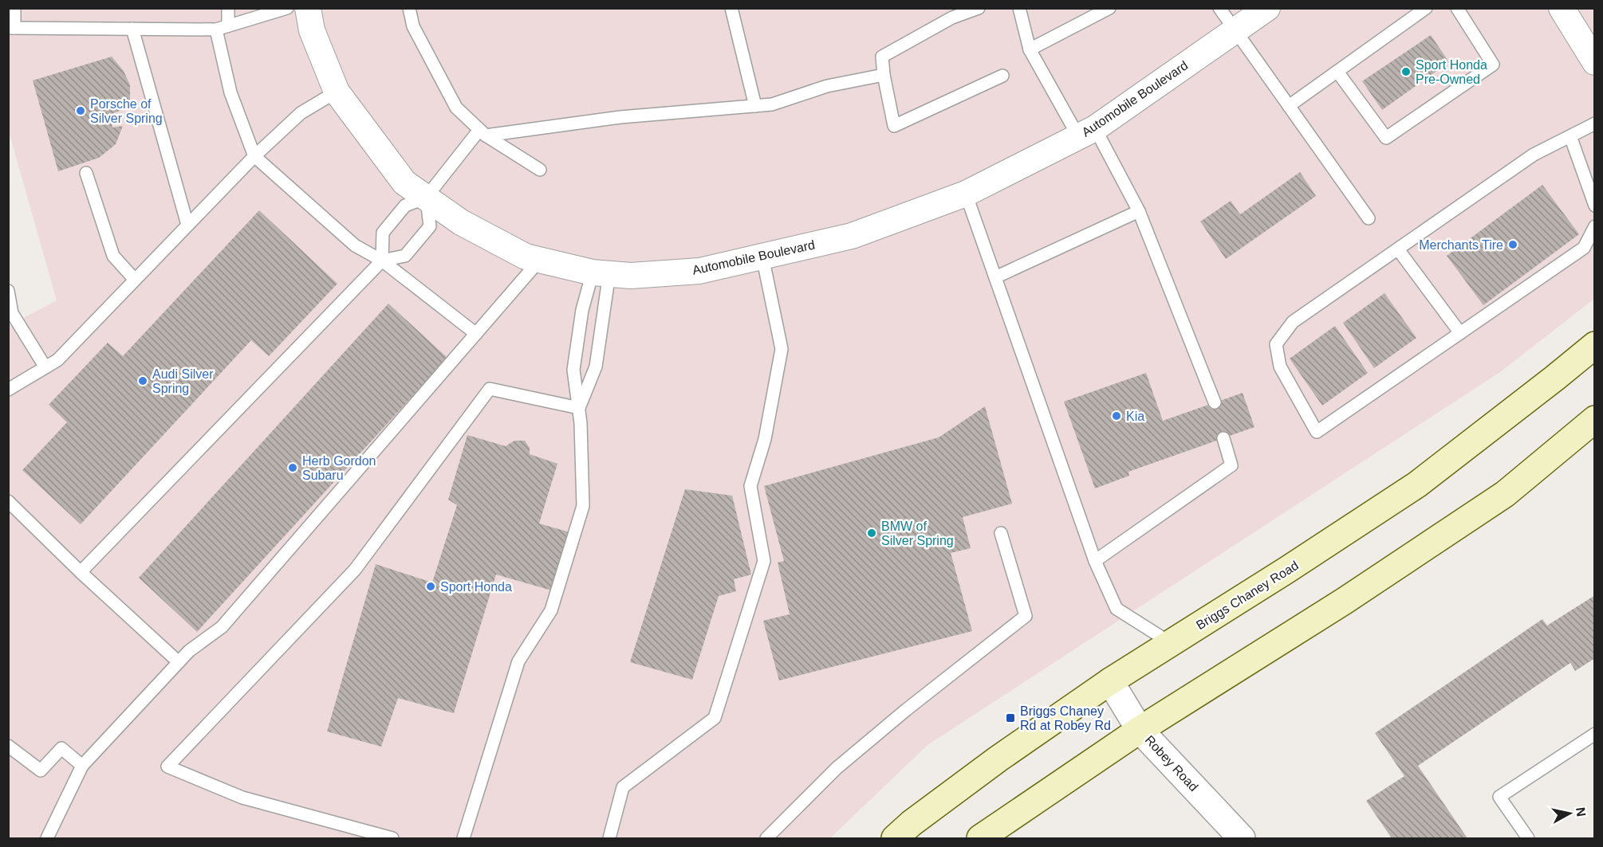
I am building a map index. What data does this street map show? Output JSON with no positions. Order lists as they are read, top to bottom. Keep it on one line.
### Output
{"streets":{"main road":["Briggs Chaney Road"],"street":["Automobile Boulevard","Robey Road"]},"crossings":[["Briggs Chaney Road","Robey Road"]],"places":{"other":["Sport Honda Pre-Owned","Porsche of Silver Spring","Merchants Tire","Audi Silver Spring","Kia","Herb Gordon Subaru","BMW of Silver Spring","Sport Honda"],"transit":["Briggs Chaney Rd at Robey Rd"]},"north":"right"}
